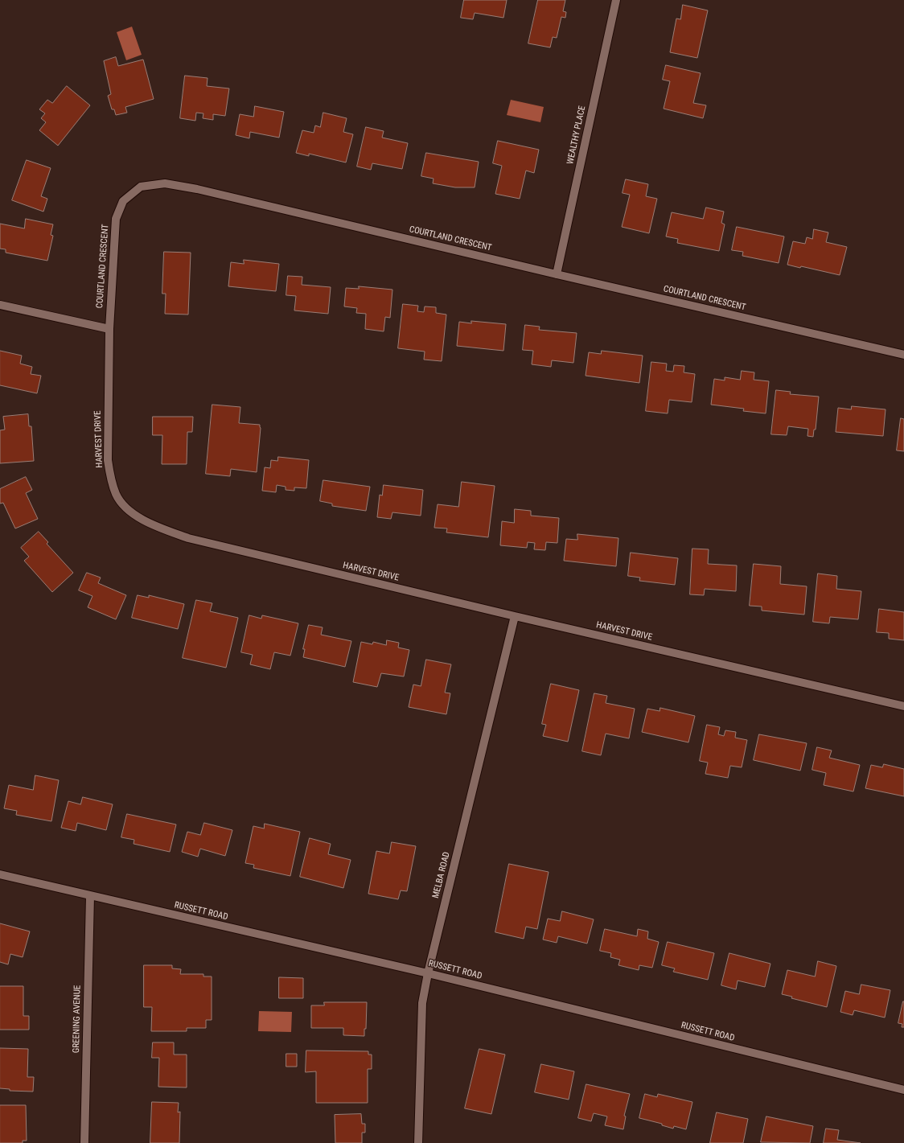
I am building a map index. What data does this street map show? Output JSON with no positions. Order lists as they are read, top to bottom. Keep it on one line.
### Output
{"streets":{"street":["WEALTHY PLACE","COURTLAND CRESCENT","HARVEST DRIVE","MELBA ROAD","RUSSETT ROAD","GREENING AVENUE"]},"crossings":[["WEALTHY PLACE","COURTLAND CRESCENT"],["COURTLAND CRESCENT","HARVEST DRIVE"],["HARVEST DRIVE","MELBA ROAD"],["MELBA ROAD","RUSSETT ROAD"],["RUSSETT ROAD","GREENING AVENUE"]]}
